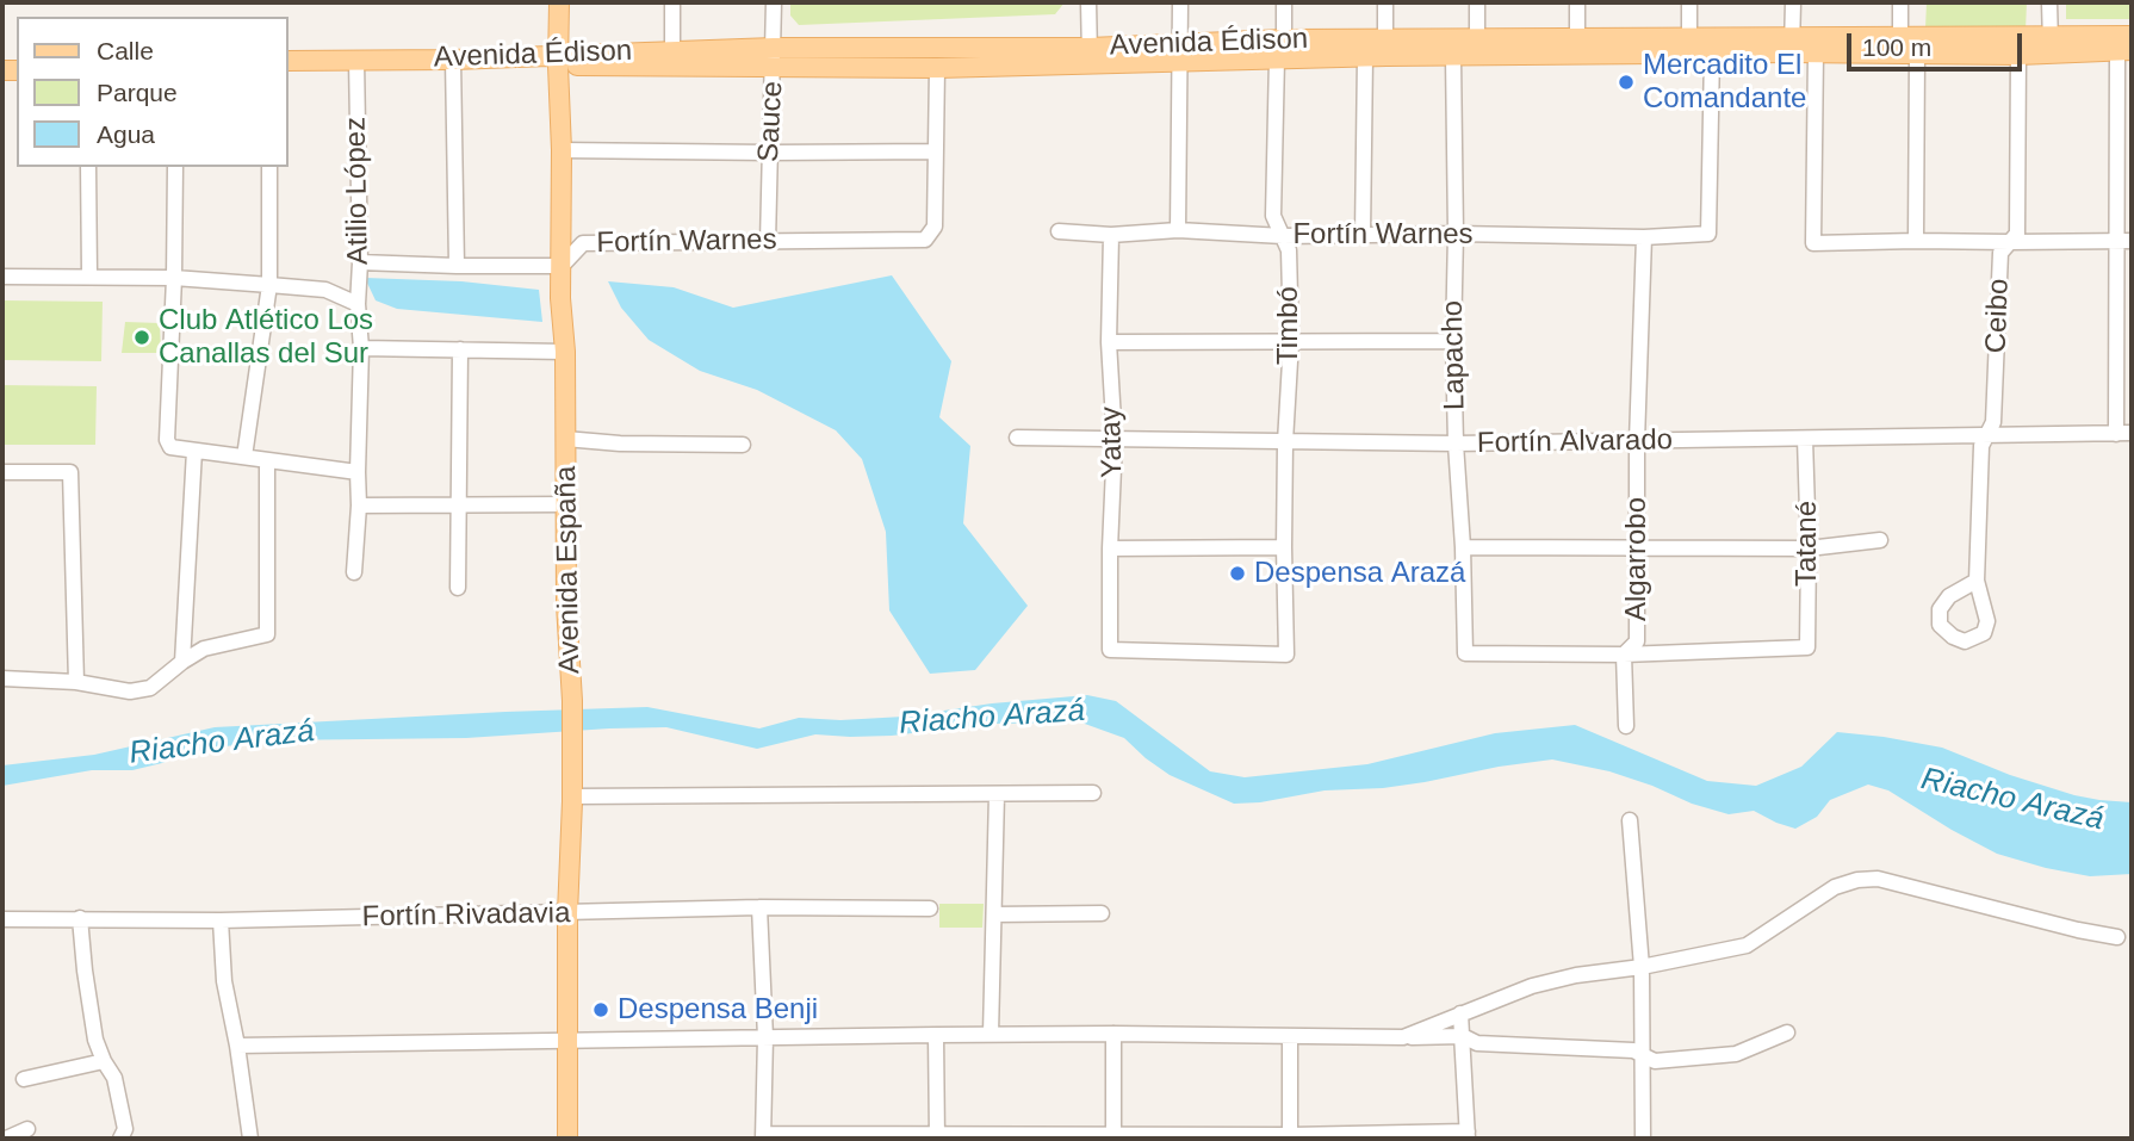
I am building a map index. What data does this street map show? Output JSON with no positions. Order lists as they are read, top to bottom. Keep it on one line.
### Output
{"streets":{"main road":["Avenida Édison","Avenida España"],"street":["Sauce","Atilio López","Fortín Warnes","Ceibo","Timbó","Lapacho","Yatay","Fortín Alvarado","Tatané","Algarrobo","Fortín Rivadavia"]},"crossings":[["Avenida Édison","Sauce"],["Avenida Édison","Atilio López"],["Avenida Édison","Fortín Warnes"],["Avenida Édison","Ceibo"],["Avenida Édison","Timbó"],["Avenida Édison","Lapacho"],["Avenida Édison","Avenida España"],["Sauce","Fortín Warnes"],["Atilio López","Fortín Warnes"],["Fortín Warnes","Timbó"],["Fortín Warnes","Lapacho"],["Fortín Warnes","Yatay"],["Fortín Warnes","Algarrobo"],["Fortín Warnes","Avenida España"],["Ceibo","Fortín Alvarado"],["Timbó","Yatay"],["Timbó","Fortín Alvarado"],["Lapacho","Fortín Alvarado"],["Lapacho","Tatané"],["Lapacho","Algarrobo"],["Yatay","Fortín Alvarado"],["Fortín Alvarado","Tatané"],["Fortín Alvarado","Algarrobo"],["Tatané","Algarrobo"],["Avenida España","Fortín Rivadavia"]],"water":["Riacho Arazá"],"places":["Mercadito El Comandante","Club Atlético Los Canallas del Sur","Despensa Arazá","Despensa Benji"],"legend":["Calle","Parque","Agua"],"scale_bar":"100 m"}
